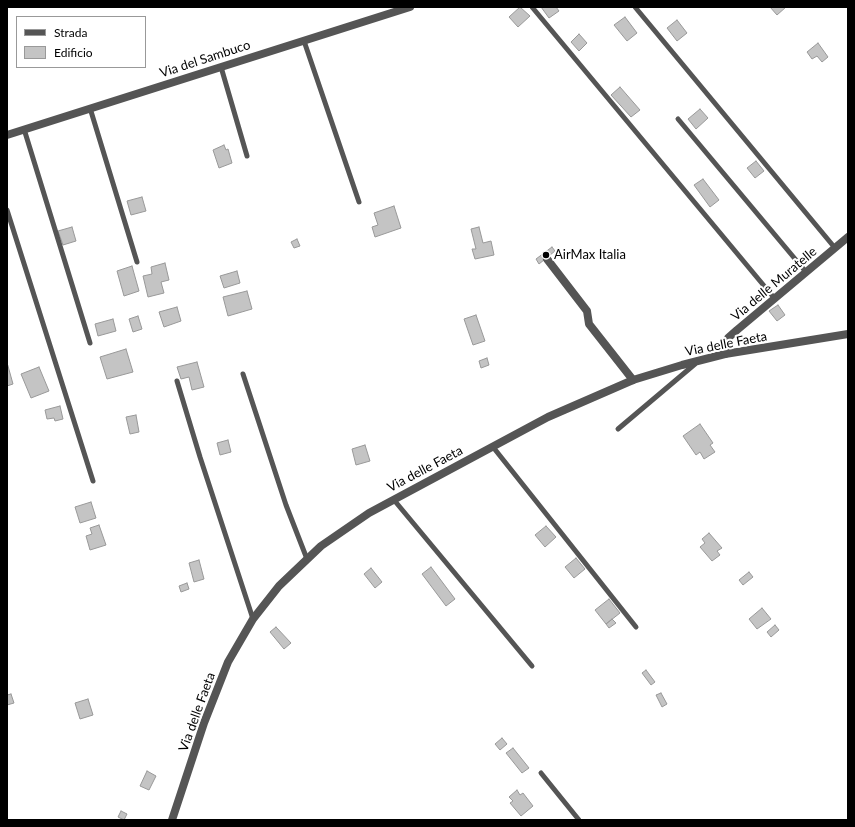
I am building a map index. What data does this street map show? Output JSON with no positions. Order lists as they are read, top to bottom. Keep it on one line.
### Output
{"streets":{"street":["Via del Sambuco","Via delle Muratelle","Via delle Faeta"]},"crossings":[["Via delle Muratelle","Via delle Faeta"]],"places":["AirMax Italia"],"legend":["Strada","Edificio"]}
